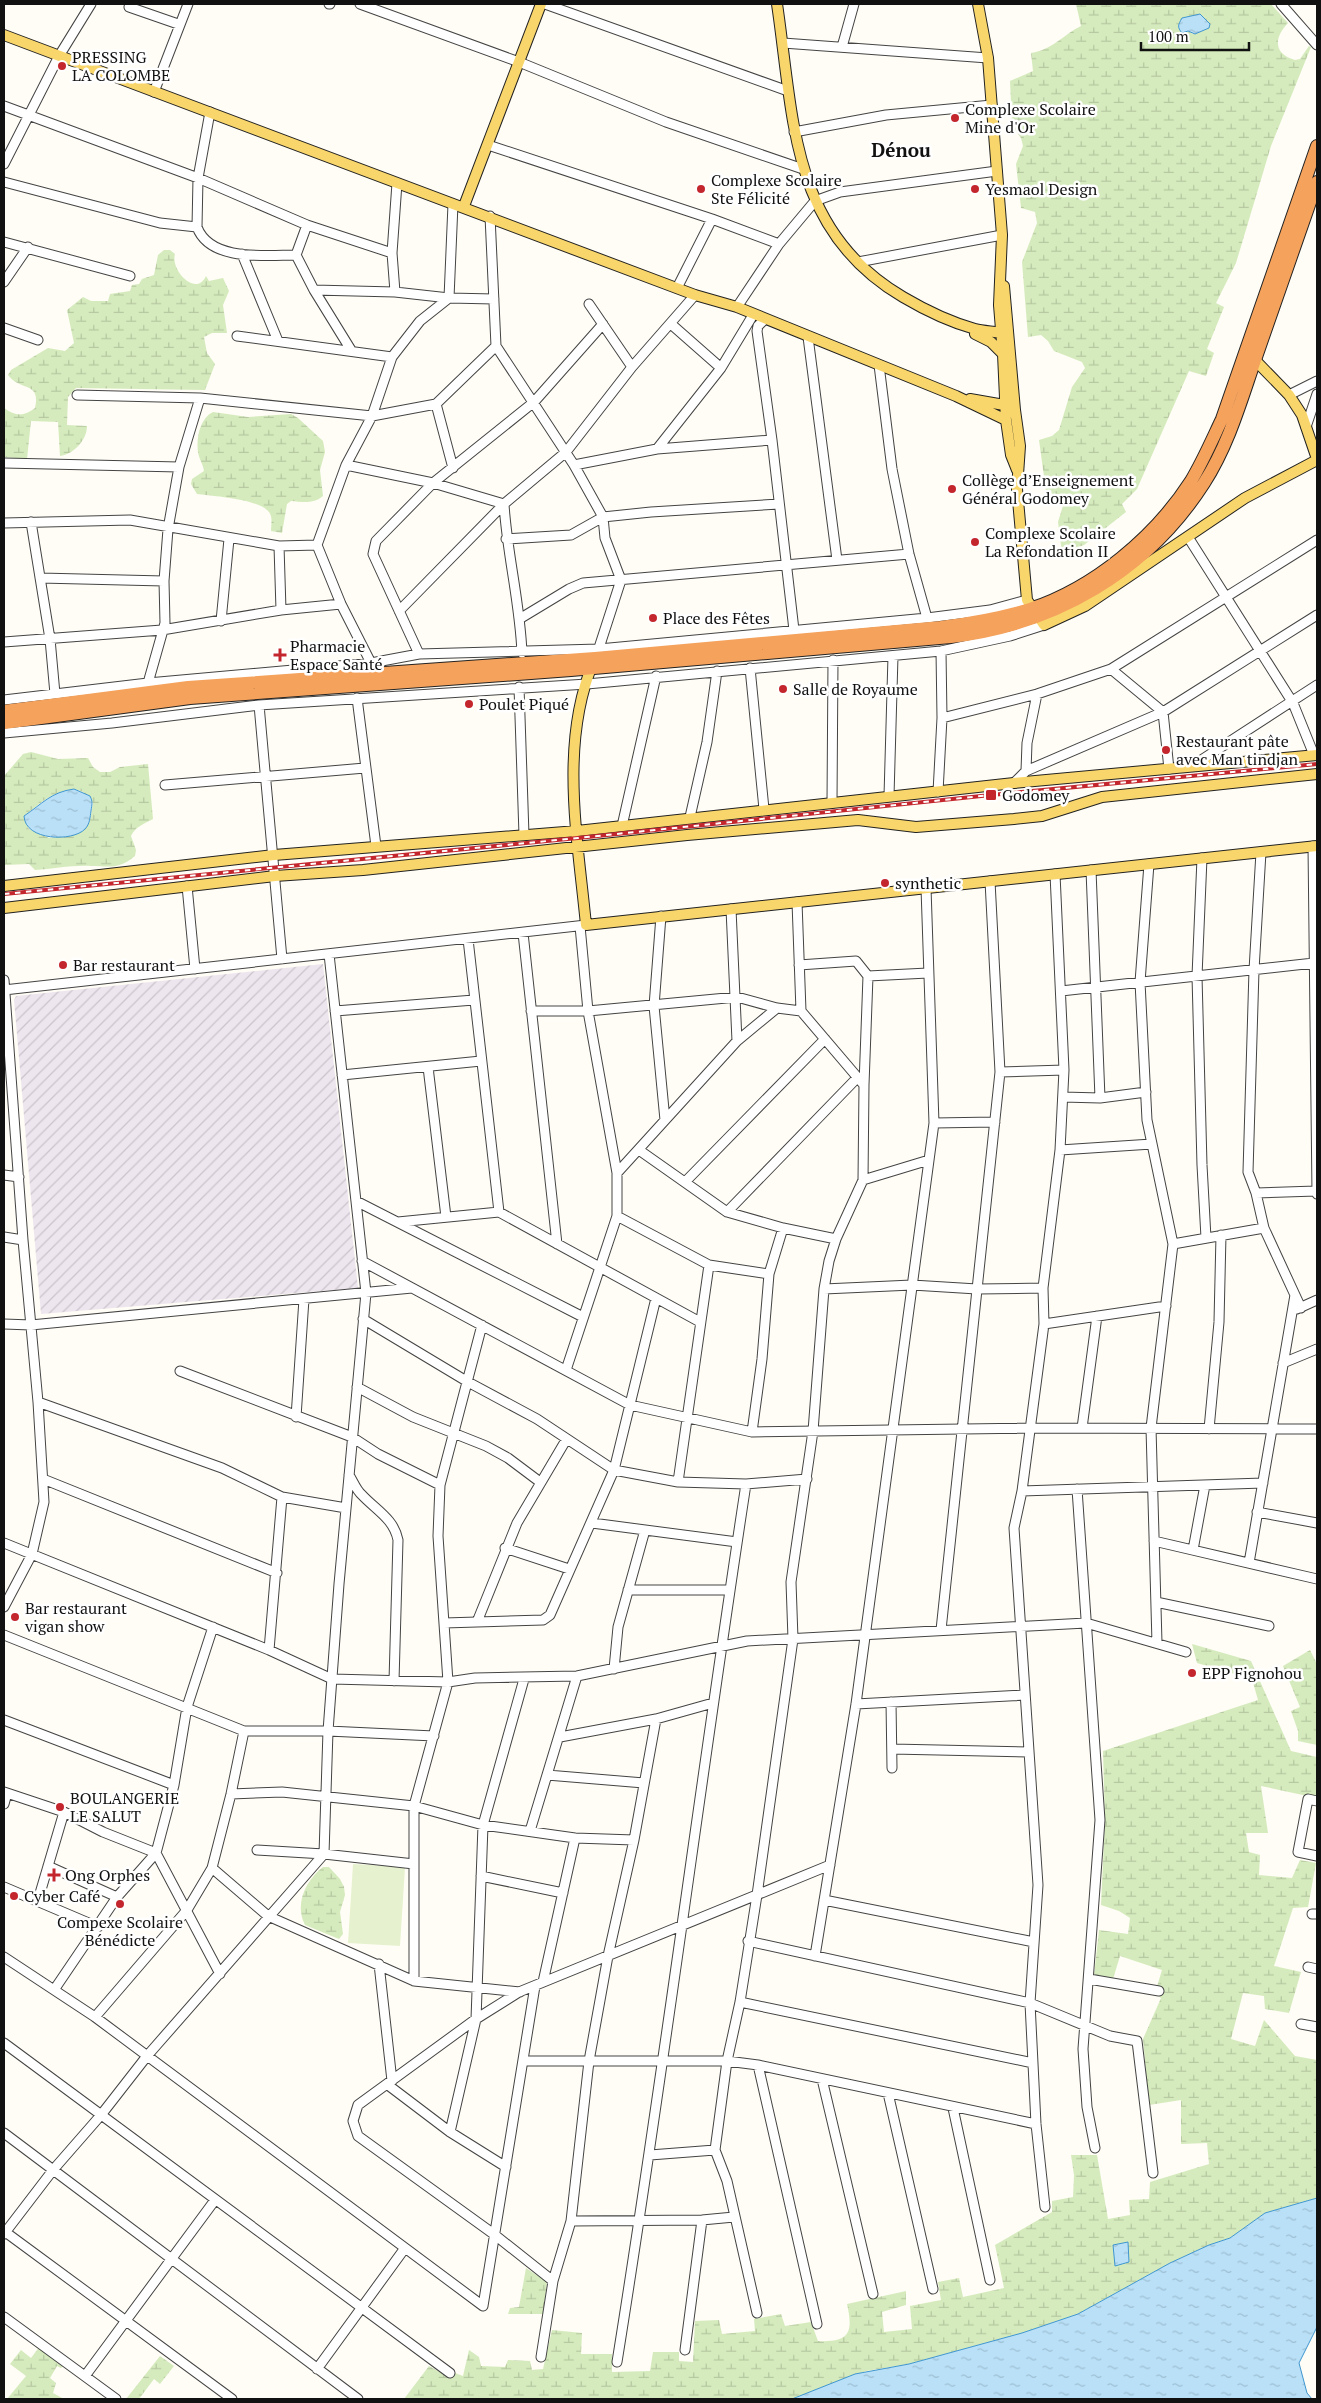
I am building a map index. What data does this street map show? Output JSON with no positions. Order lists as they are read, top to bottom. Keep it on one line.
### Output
{"districts":["Dénou"],"places":{"other":["PRESSING LA COLOMBE","Complexe Scolaire Mine d'Or","Complexe Scolaire Ste Félicité","Yesmaol Design","Collège d’Enseignement Général Godomey","Complexe Scolaire La Refondation II","Place des Fêtes","Salle de Royaume","Poulet Piqué","Restaurant pâte avec Man tindjan","synthetic","Bar restaurant","Bar restaurant vigan show","EPP Fignohou","BOULANGERIE LE SALUT","Cyber Café","Compexe Scolaire Bénédicte"],"health":["Pharmacie Espace Santé","Ong Orphes"],"transit":["Godomey"]},"scale_bar":"100 m"}
